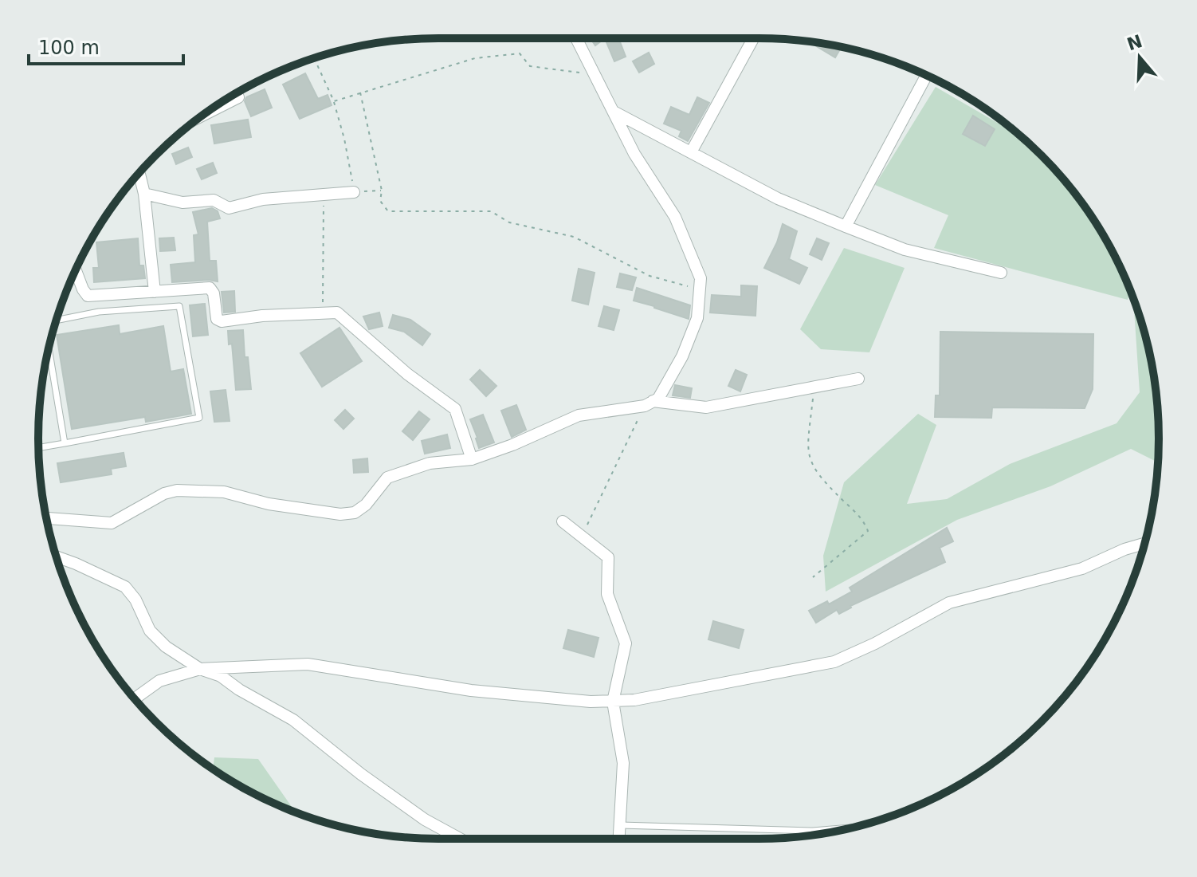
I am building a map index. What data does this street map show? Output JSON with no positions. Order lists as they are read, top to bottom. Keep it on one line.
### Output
{"scale_bar":"100 m","north":"top"}
